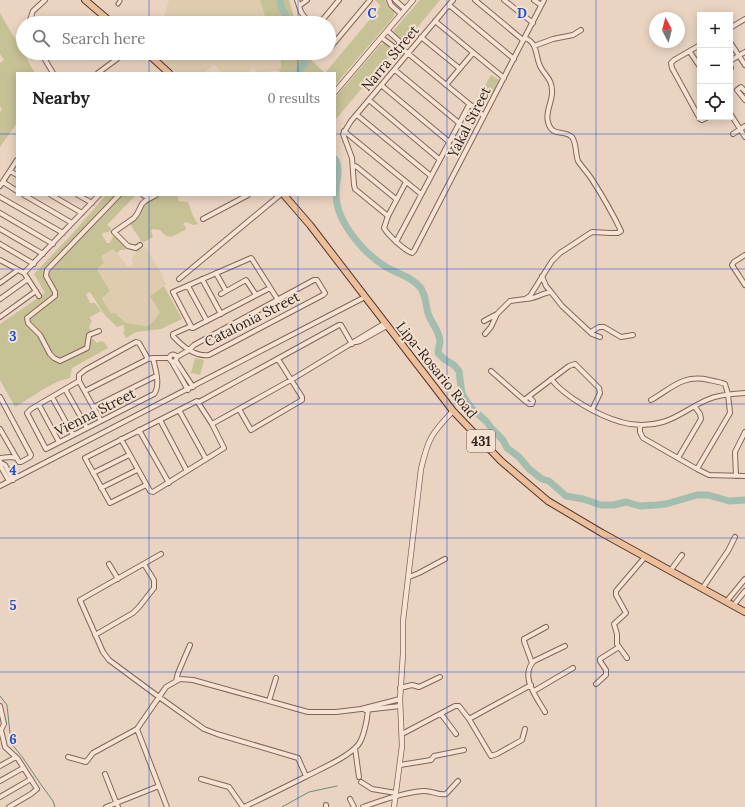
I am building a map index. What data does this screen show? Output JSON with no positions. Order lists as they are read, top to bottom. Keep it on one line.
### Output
{"streets":{"main road":["Lipa-Rosario Road","431"],"street":["Narra Street","Yakal Street","Catalonia Street","Vienna Street"]},"north":"top","page":{"map_buttons":["+","−"],"search":"Search here","heading":["Nearby","0 results"]},"grid":{"columns":["C","D"],"rows":["3","4","5","6"]}}
